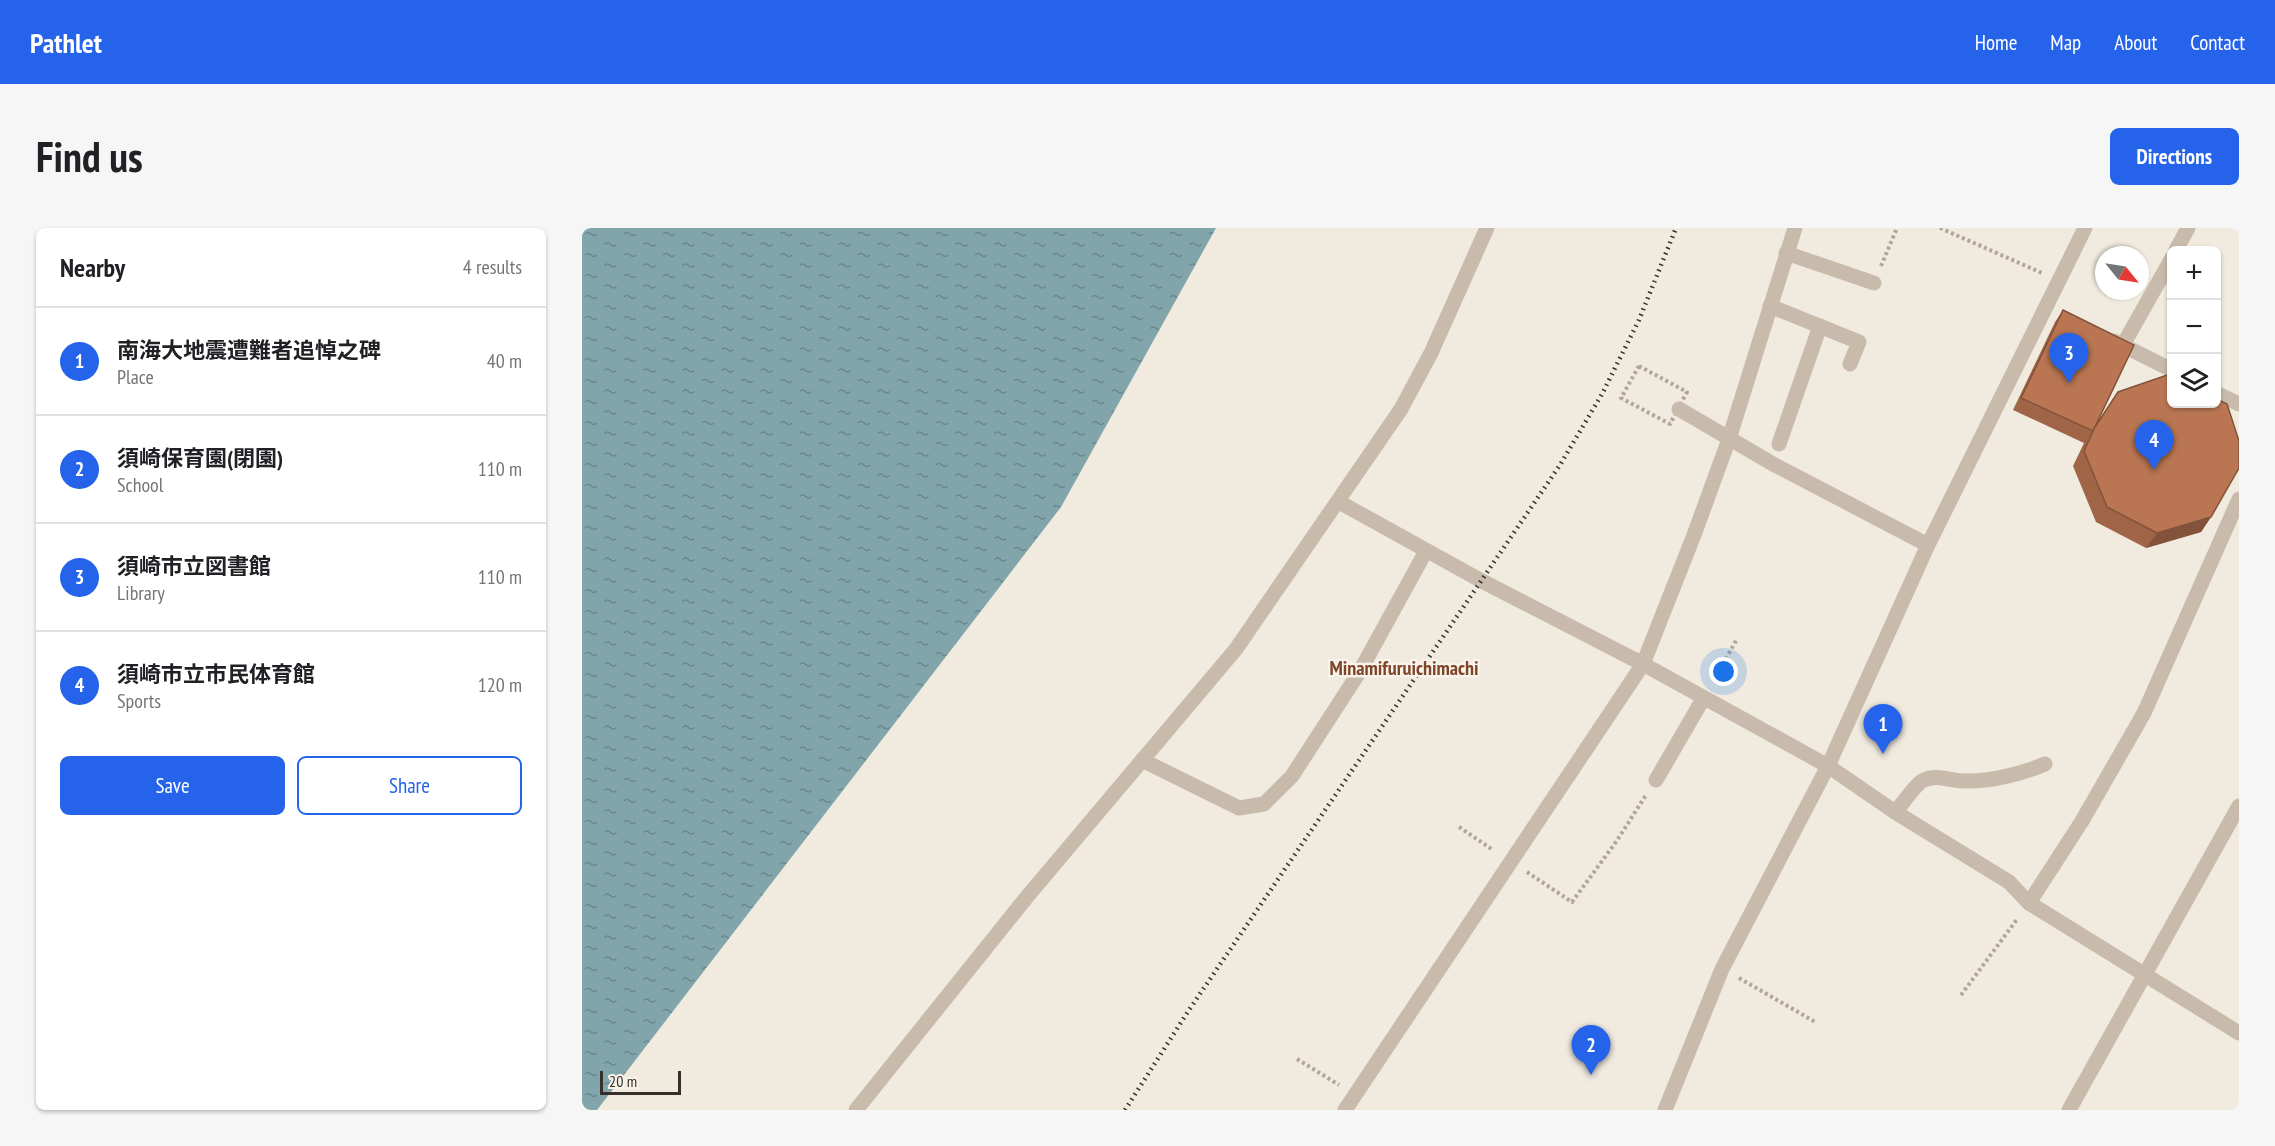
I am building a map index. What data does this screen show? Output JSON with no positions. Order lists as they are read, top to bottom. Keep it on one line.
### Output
{"districts":["Minamifuruichimachi"],"scale_bar":"20 m","north":"bottom right","page":{"header":"Pathlet","nav":["Home","Map","About","Contact"],"buttons":["Directions",["Save","Share"]],"title":"Find us","heading":["Nearby","4 results"],"map_buttons":["+","−"],"list":[{"mark":"1","name":"南海大地震遭難者追悼之碑","note":"Place","value":"40 m"},{"mark":"2","name":"須崎保育園(閉園)","note":"School","value":"110 m"},{"mark":"3","name":"須崎市立図書館","note":"Library","value":"110 m"},{"mark":"4","name":"須崎市立市民体育館","note":"Sports","value":"120 m"}],"pins":["3","4","1","2"],"scale":"20 m"}}
